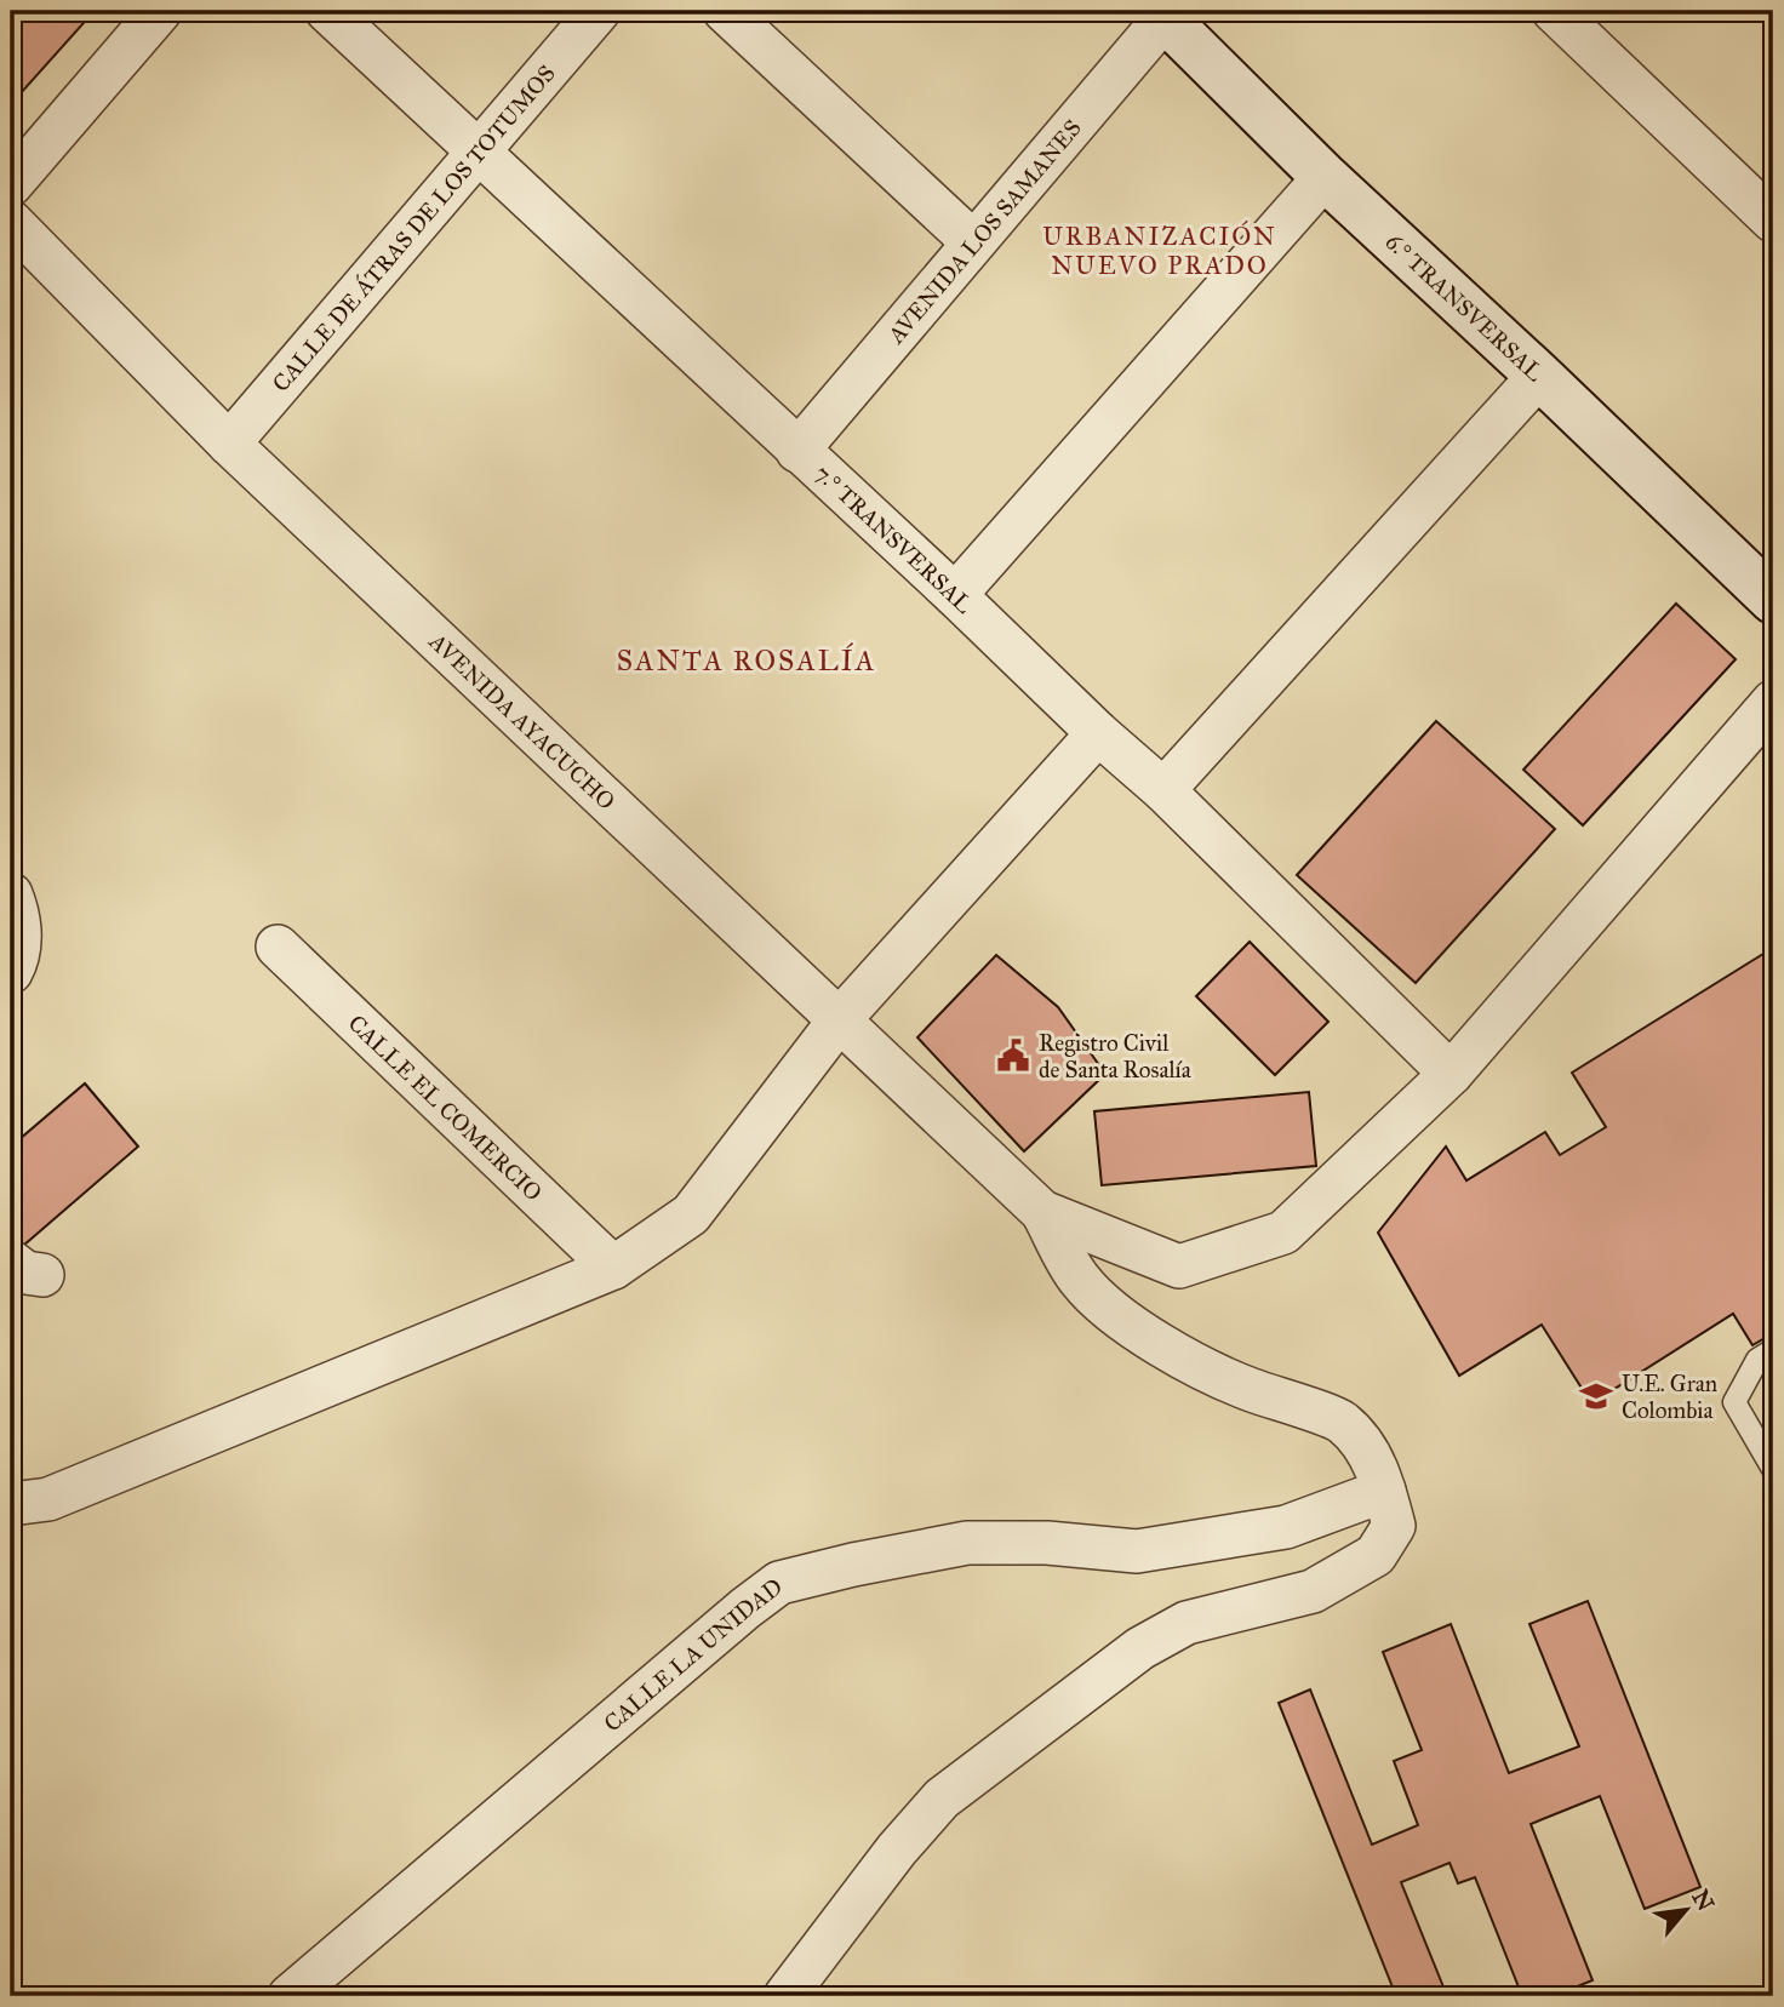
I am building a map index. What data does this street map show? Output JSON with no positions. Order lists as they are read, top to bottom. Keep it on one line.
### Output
{"streets":{"street":["CALLE DE ÁTRAS DE LOS TOTUMOS","AVENIDA LOS SAMANES","6.° TRANSVERSAL","7.° TRANSVERSAL","AVENIDA AYACUCHO","CALLE EL COMERCIO","CALLE LA UNIDAD"]},"crossings":[["CALLE DE ÁTRAS DE LOS TOTUMOS","7.° TRANSVERSAL"],["CALLE DE ÁTRAS DE LOS TOTUMOS","AVENIDA AYACUCHO"],["AVENIDA LOS SAMANES","6.° TRANSVERSAL"],["AVENIDA LOS SAMANES","7.° TRANSVERSAL"]],"districts":["URBANIZACIÓN NUEVO PRADO","SANTA ROSALÍA"],"places":{"public building":["Registro Civil de Santa Rosalía"],"school or university":["U.E. Gran Colombia"]},"north":"top right"}
